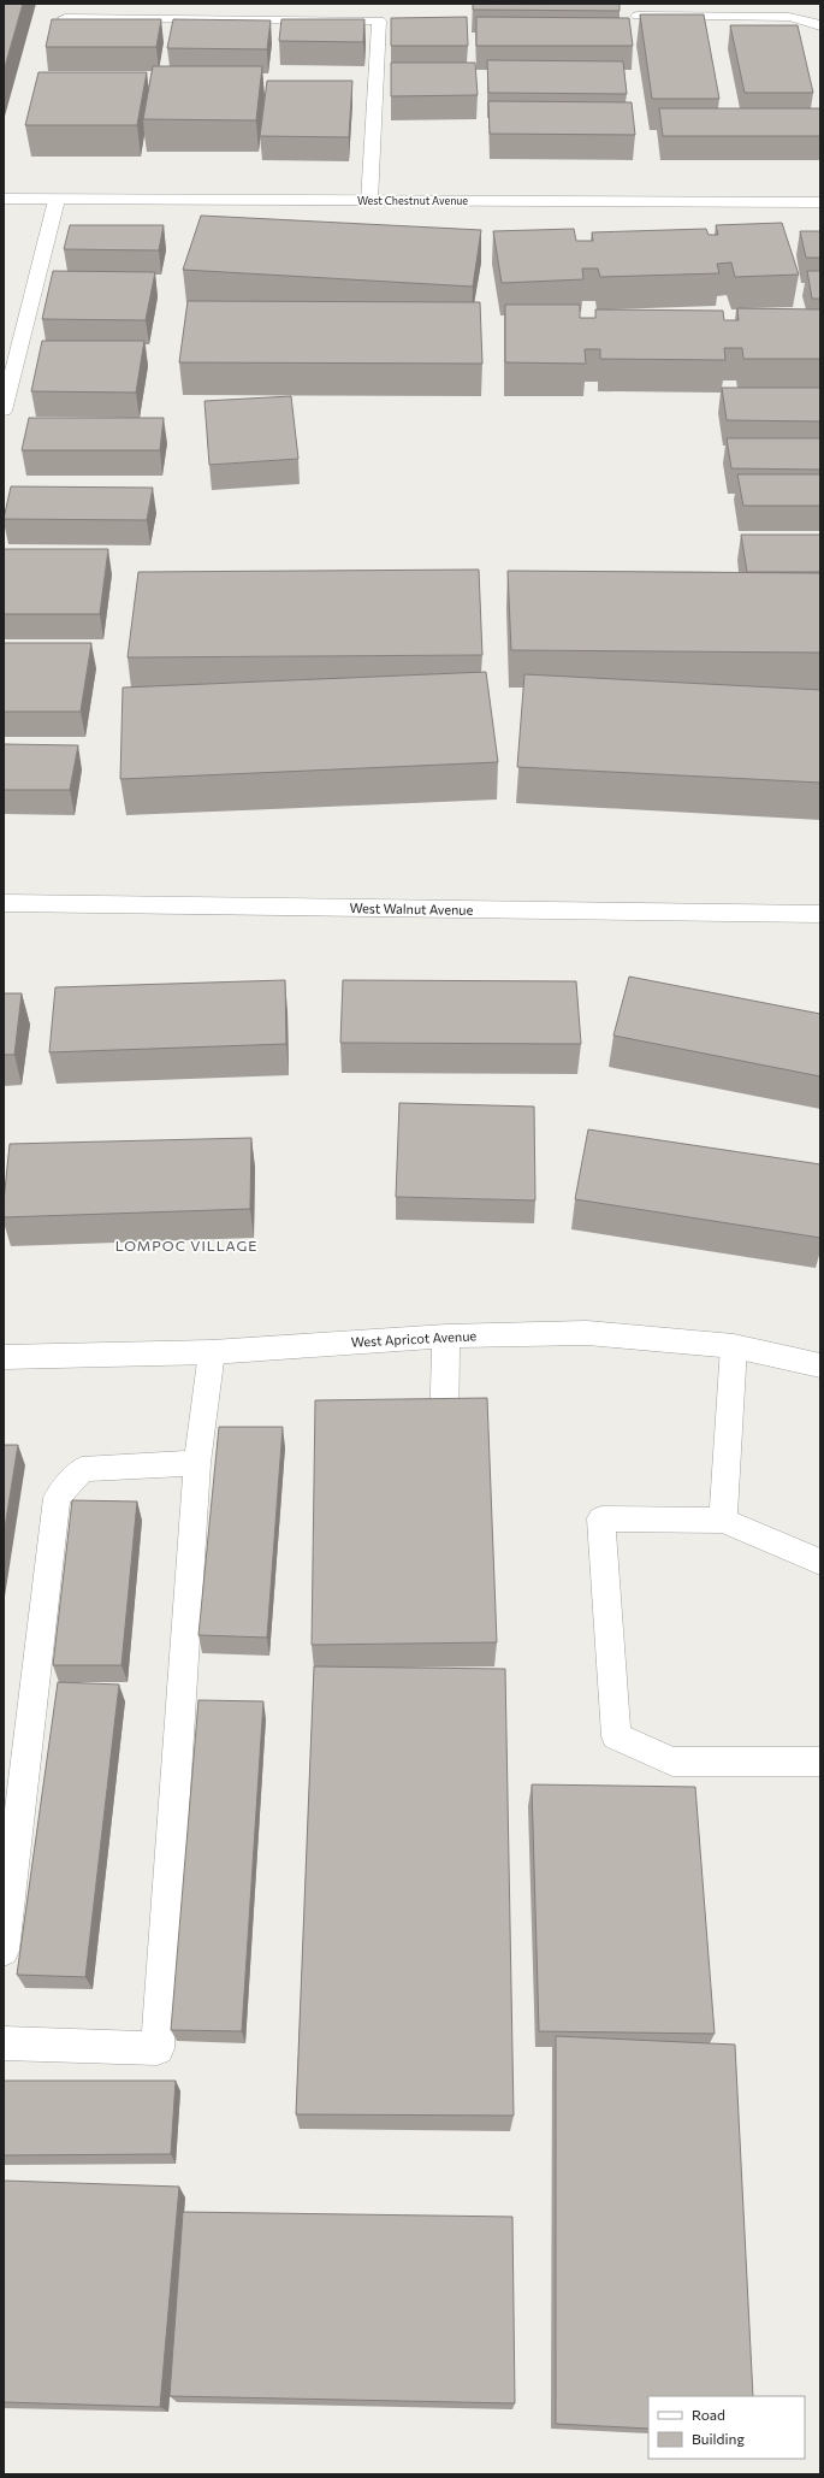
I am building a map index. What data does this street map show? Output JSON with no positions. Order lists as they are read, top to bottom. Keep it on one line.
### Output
{"streets":{"street":["West Chestnut Avenue","West Walnut Avenue","West Apricot Avenue"]},"districts":["LOMPOC VILLAGE"],"legend":["Road","Building"]}
